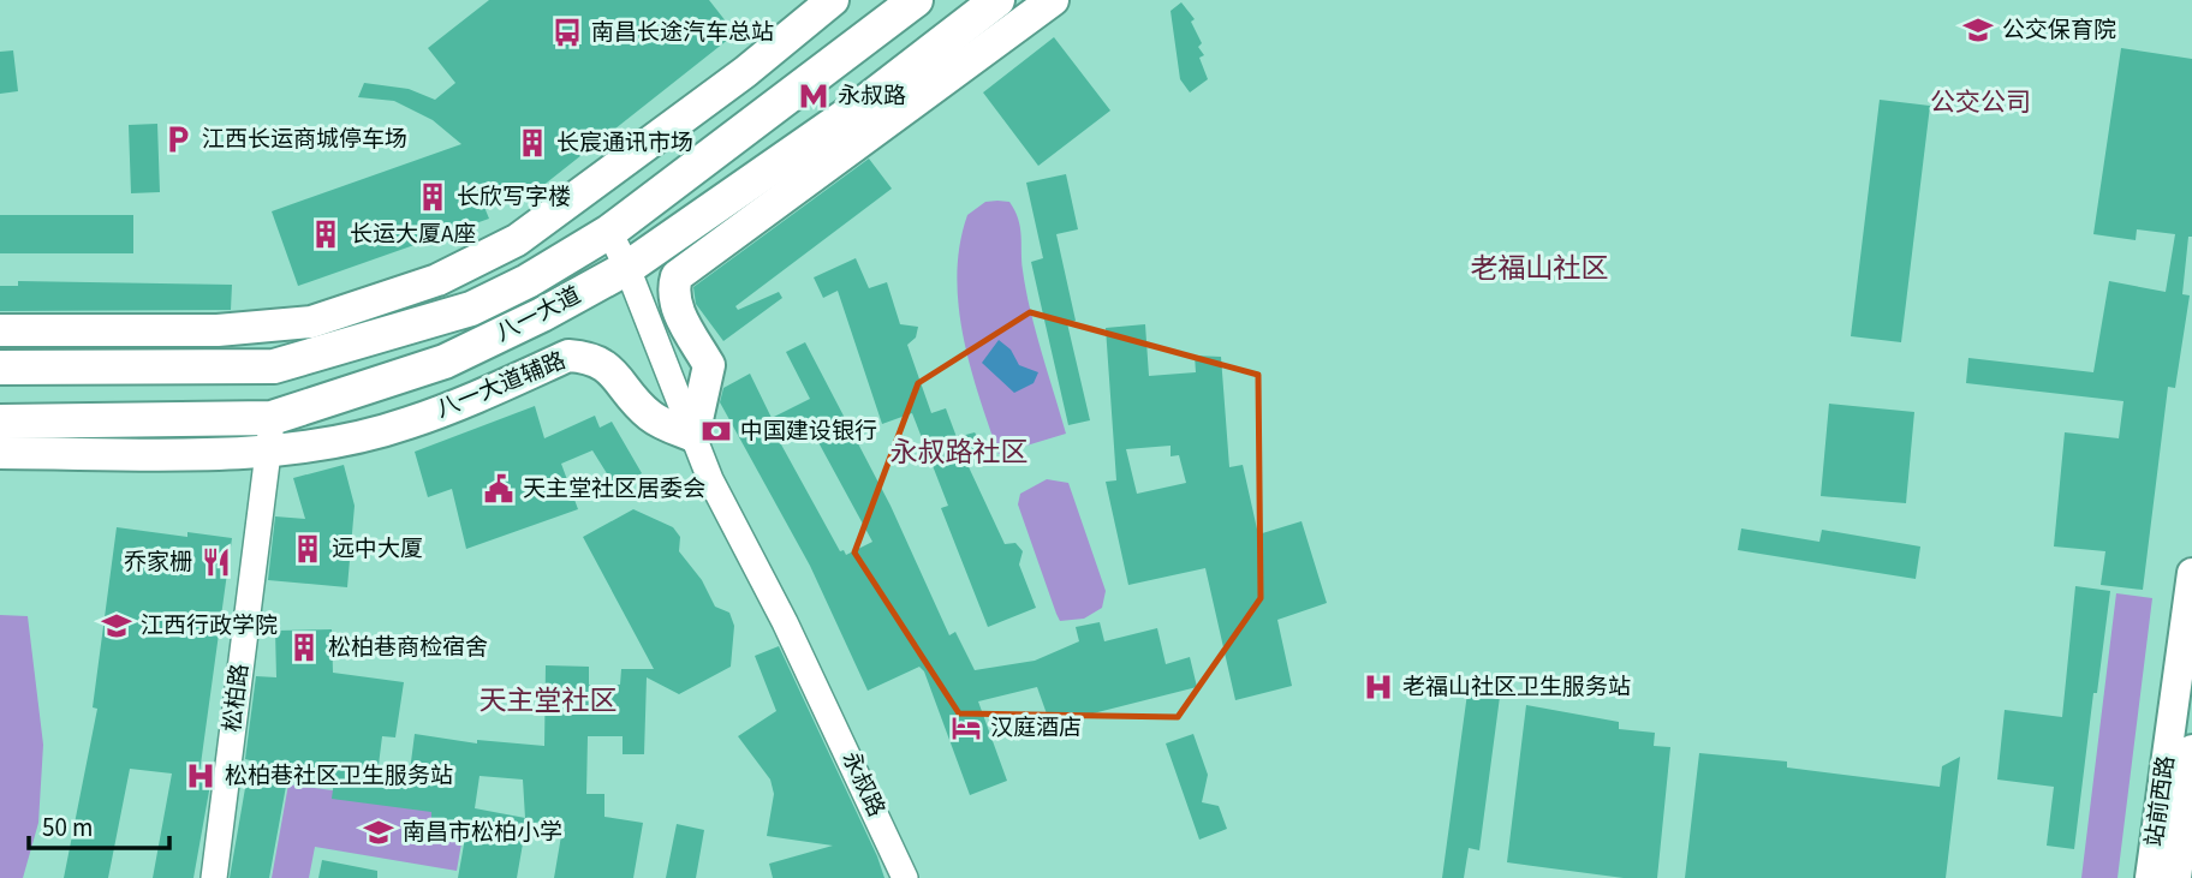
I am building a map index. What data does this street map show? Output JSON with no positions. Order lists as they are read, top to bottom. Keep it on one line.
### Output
{"streets":{"highway":["八一大道"],"main road":["八一大道辅路","站前西路"],"street":["松柏路","永叔路"]},"crossings":[["八一大道","八一大道辅路"],["八一大道","松柏路"],["八一大道","永叔路"],["八一大道辅路","松柏路"],["八一大道辅路","永叔路"]],"districts":["公交公司","老福山社区","永叔路社区","天主堂社区"],"places":{"school or university":["公交保育院","江西行政学院","南昌市松柏小学"],"bus stop":["南昌长途汽车总站"],"metro station":["永叔路"],"parking":["江西长运商城停车场"],"building":["长宸通讯市场","长欣写字楼","长运大厦A座","远中大厦","松柏巷商检宿舍"],"bank":["中国建设银行"],"public building":["天主堂社区居委会"],"restaurant":["乔家栅"],"hospital":["老福山社区卫生服务站","松柏巷社区卫生服务站"],"hotel":["汉庭酒店"]},"scale_bar":"50 m"}
